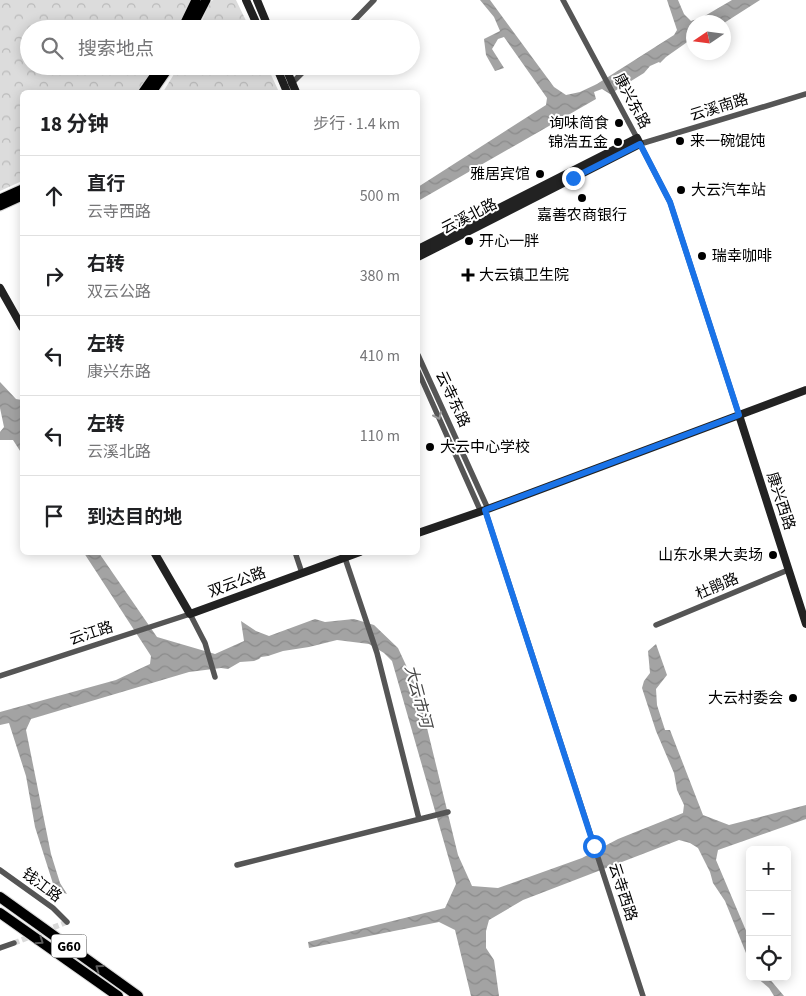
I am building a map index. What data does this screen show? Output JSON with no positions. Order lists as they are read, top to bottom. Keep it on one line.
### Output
{"streets":{"highway":["G60"],"street":["康兴东路","云溪南路","云溪北路","云寺东路","康兴西路","双云公路","杜鹃路","云江路","钱江路","云寺西路"]},"crossings":[["康兴东路","云溪南路"],["康兴东路","云溪北路"],["康兴东路","康兴西路"],["云溪南路","云溪北路"],["云寺东路","云寺西路"],["康兴西路","杜鹃路"],["双云公路","云江路"]],"water":["大云市河"],"places":{"other":["询味简食","来一碗馄饨","锦浩五金","雅居宾馆","大云汽车站","嘉善农商银行","开心一胖","瑞幸咖啡","大云中心学校","山东水果大卖场","大云村委会"],"health":["大云镇卫生院"]},"north":"left","page":{"search":"搜索地点","heading":["18 分钟","步行 · 1.4 km"],"list":[["直行","云寺西路","500 m"],["右转","双云公路","380 m"],["左转","康兴东路","410 m"],["左转","云溪北路","110 m"],"到达目的地"],"map_buttons":["+","−"]}}
